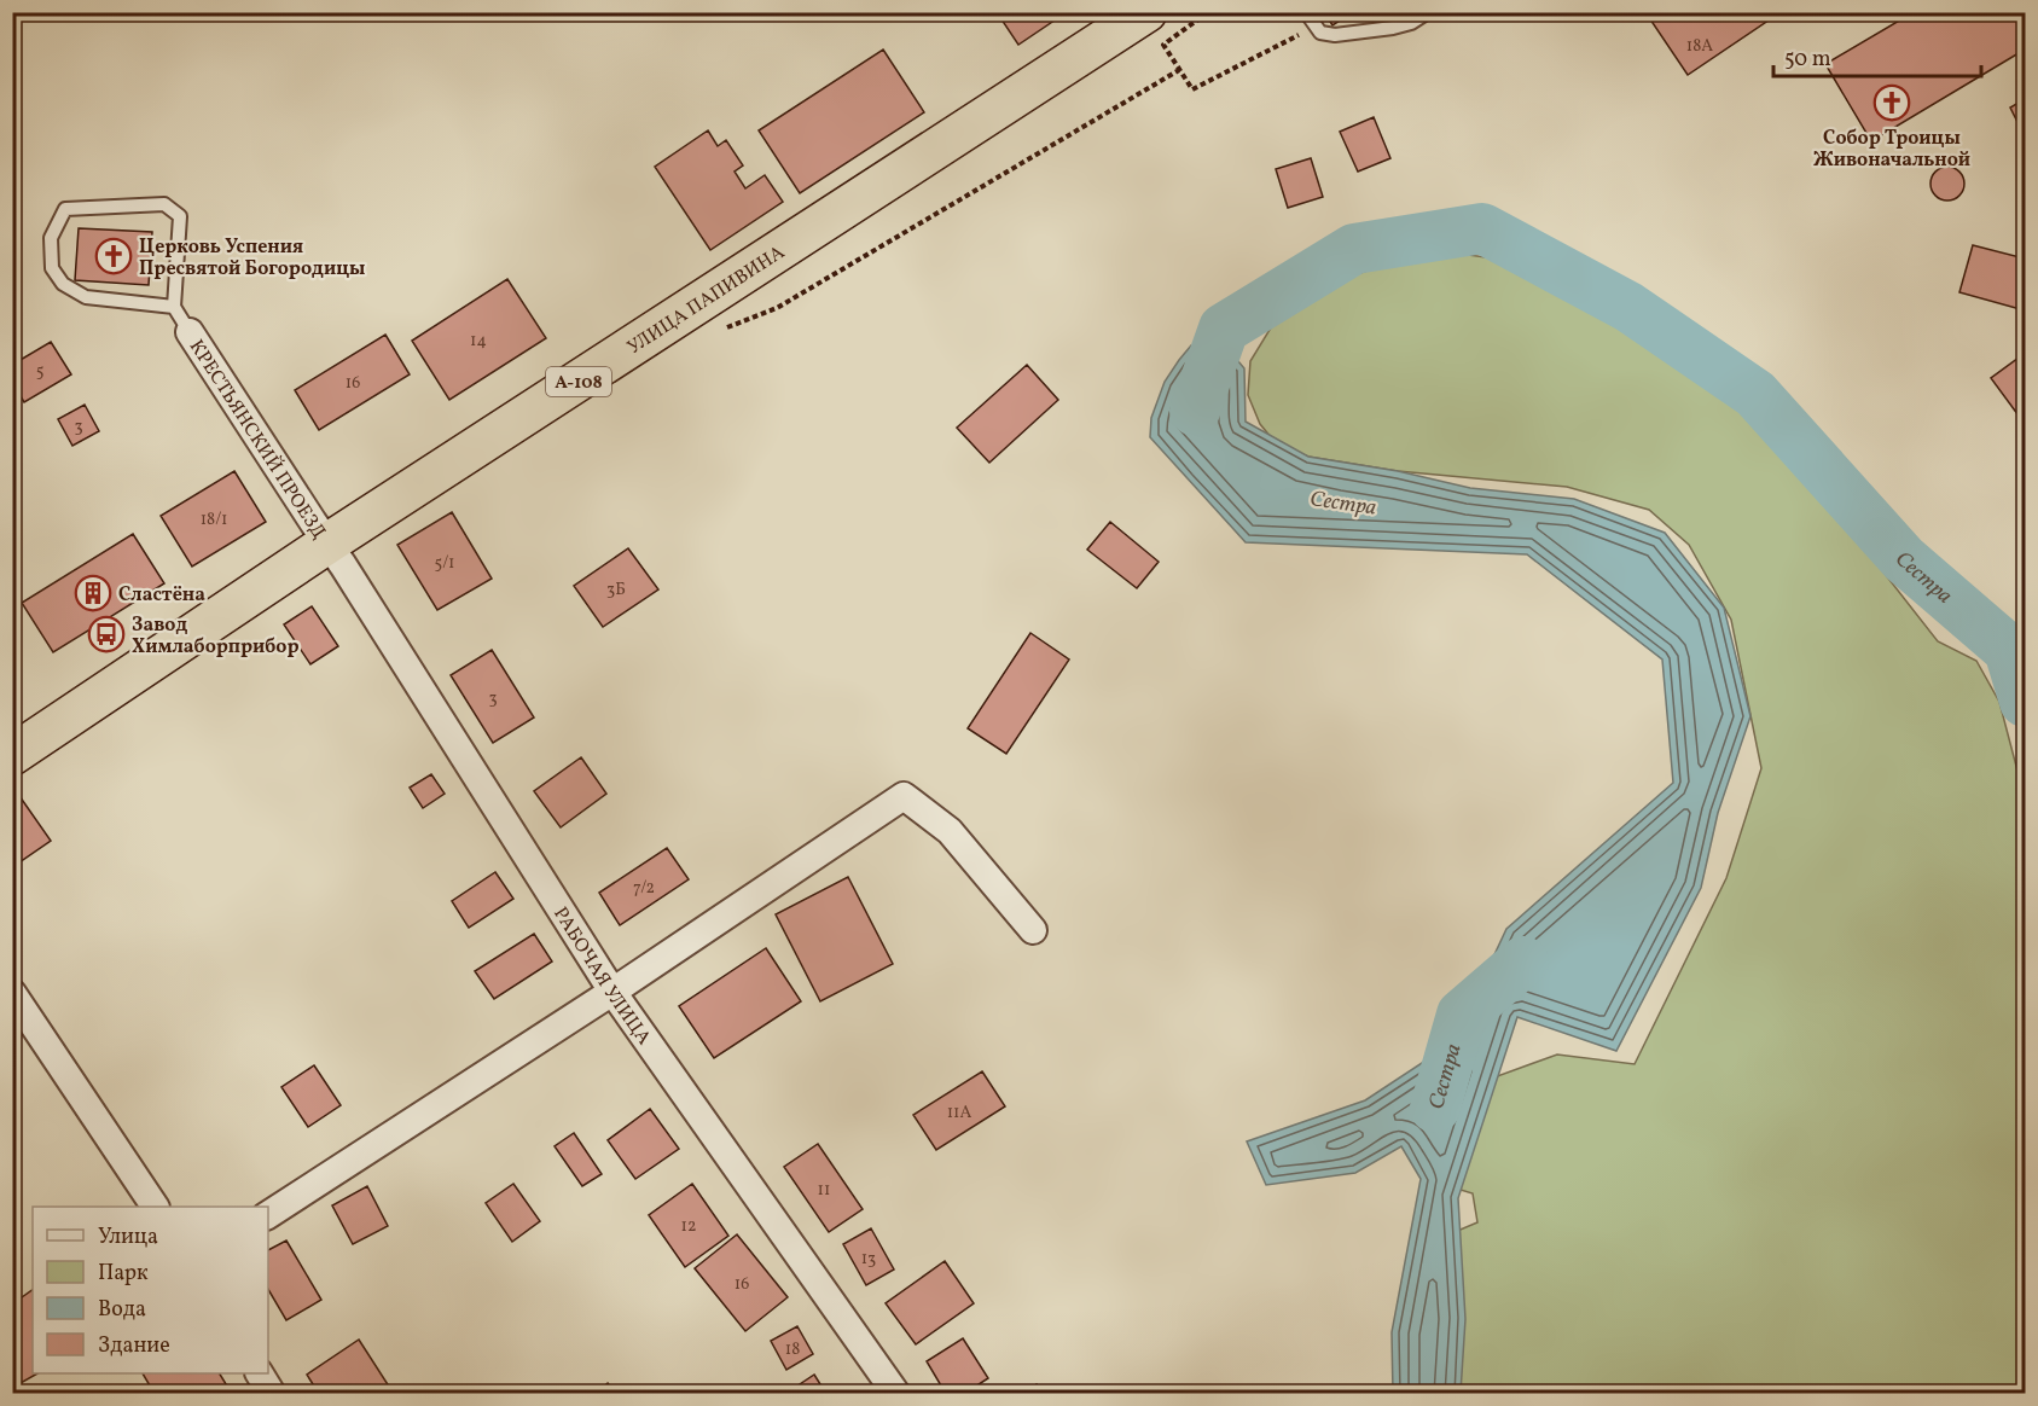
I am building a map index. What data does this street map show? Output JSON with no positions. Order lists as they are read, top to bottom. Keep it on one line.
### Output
{"streets":{"highway":["УЛИЦА ПАПИВИНА","А-108"],"street":["КРЕСТЬЯНСКИЙ ПРОЕЗД","РАБОЧАЯ УЛИЦА"]},"crossings":[["УЛИЦА ПАПИВИНА","КРЕСТЬЯНСКИЙ ПРОЕЗД"],["УЛИЦА ПАПИВИНА","РАБОЧАЯ УЛИЦА"],["КРЕСТЬЯНСКИЙ ПРОЕЗД","РАБОЧАЯ УЛИЦА"]],"water":["Сестра"],"places":{"church":["Собор Троицы Живоначальной","Церковь Успения Пресвятой Богородицы"],"building":["Сластёна"],"bus stop":["Завод Химлаборприбор"]},"house_numbers":["18А","14","5","16","3","18/1","5/1","3Б","3","7/2","11А","11","12","13","16","18"],"legend":["Улица","Парк","Вода","Здание"],"scale_bar":"50 m"}
